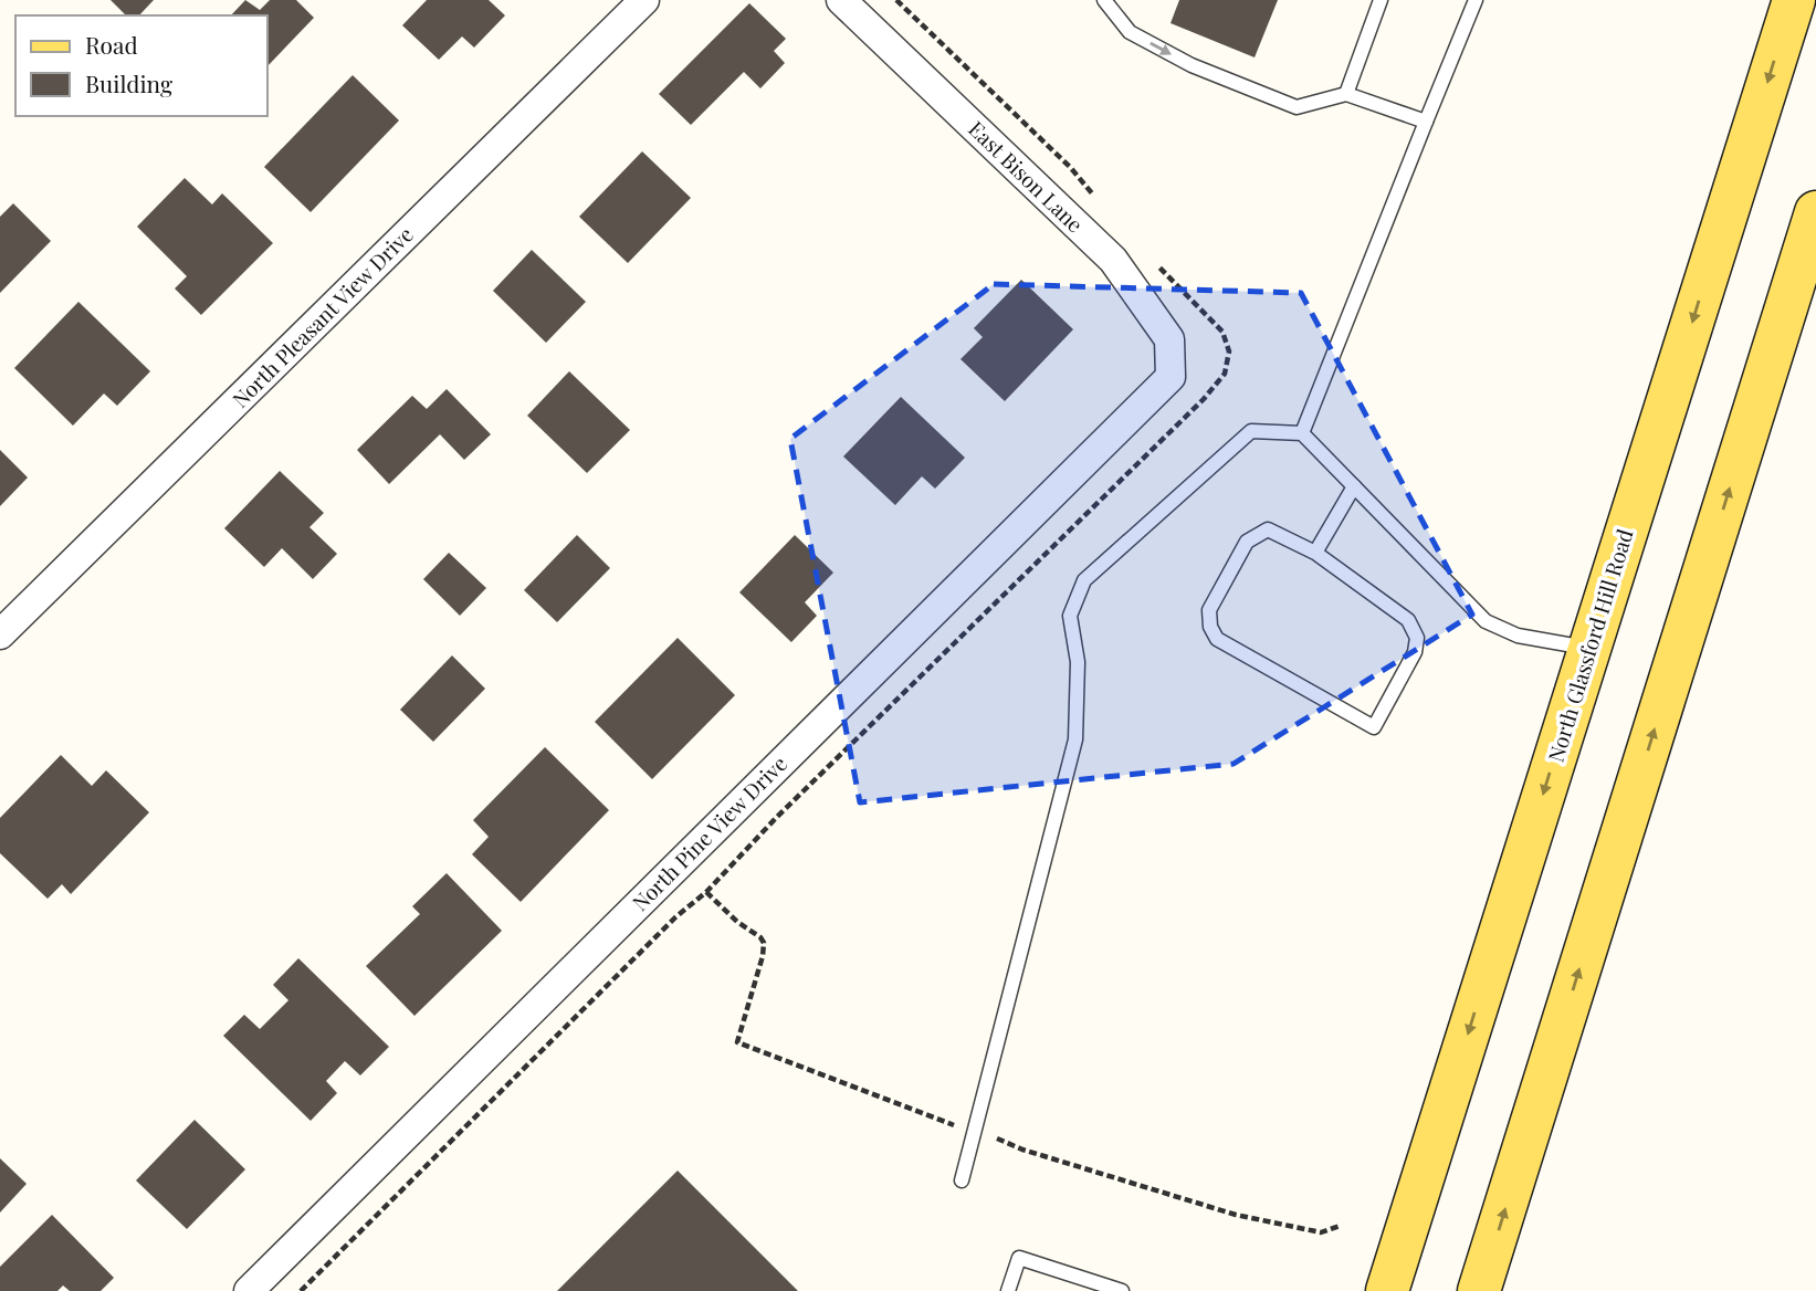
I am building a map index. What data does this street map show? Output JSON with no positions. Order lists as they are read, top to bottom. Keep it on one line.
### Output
{"streets":{"main road":["North Glassford Hill Road"],"street":["East Bison Lane","North Pleasant View Drive","North Pine View Drive"]},"crossings":[["East Bison Lane","North Pine View Drive"]],"legend":["Road","Building"]}
